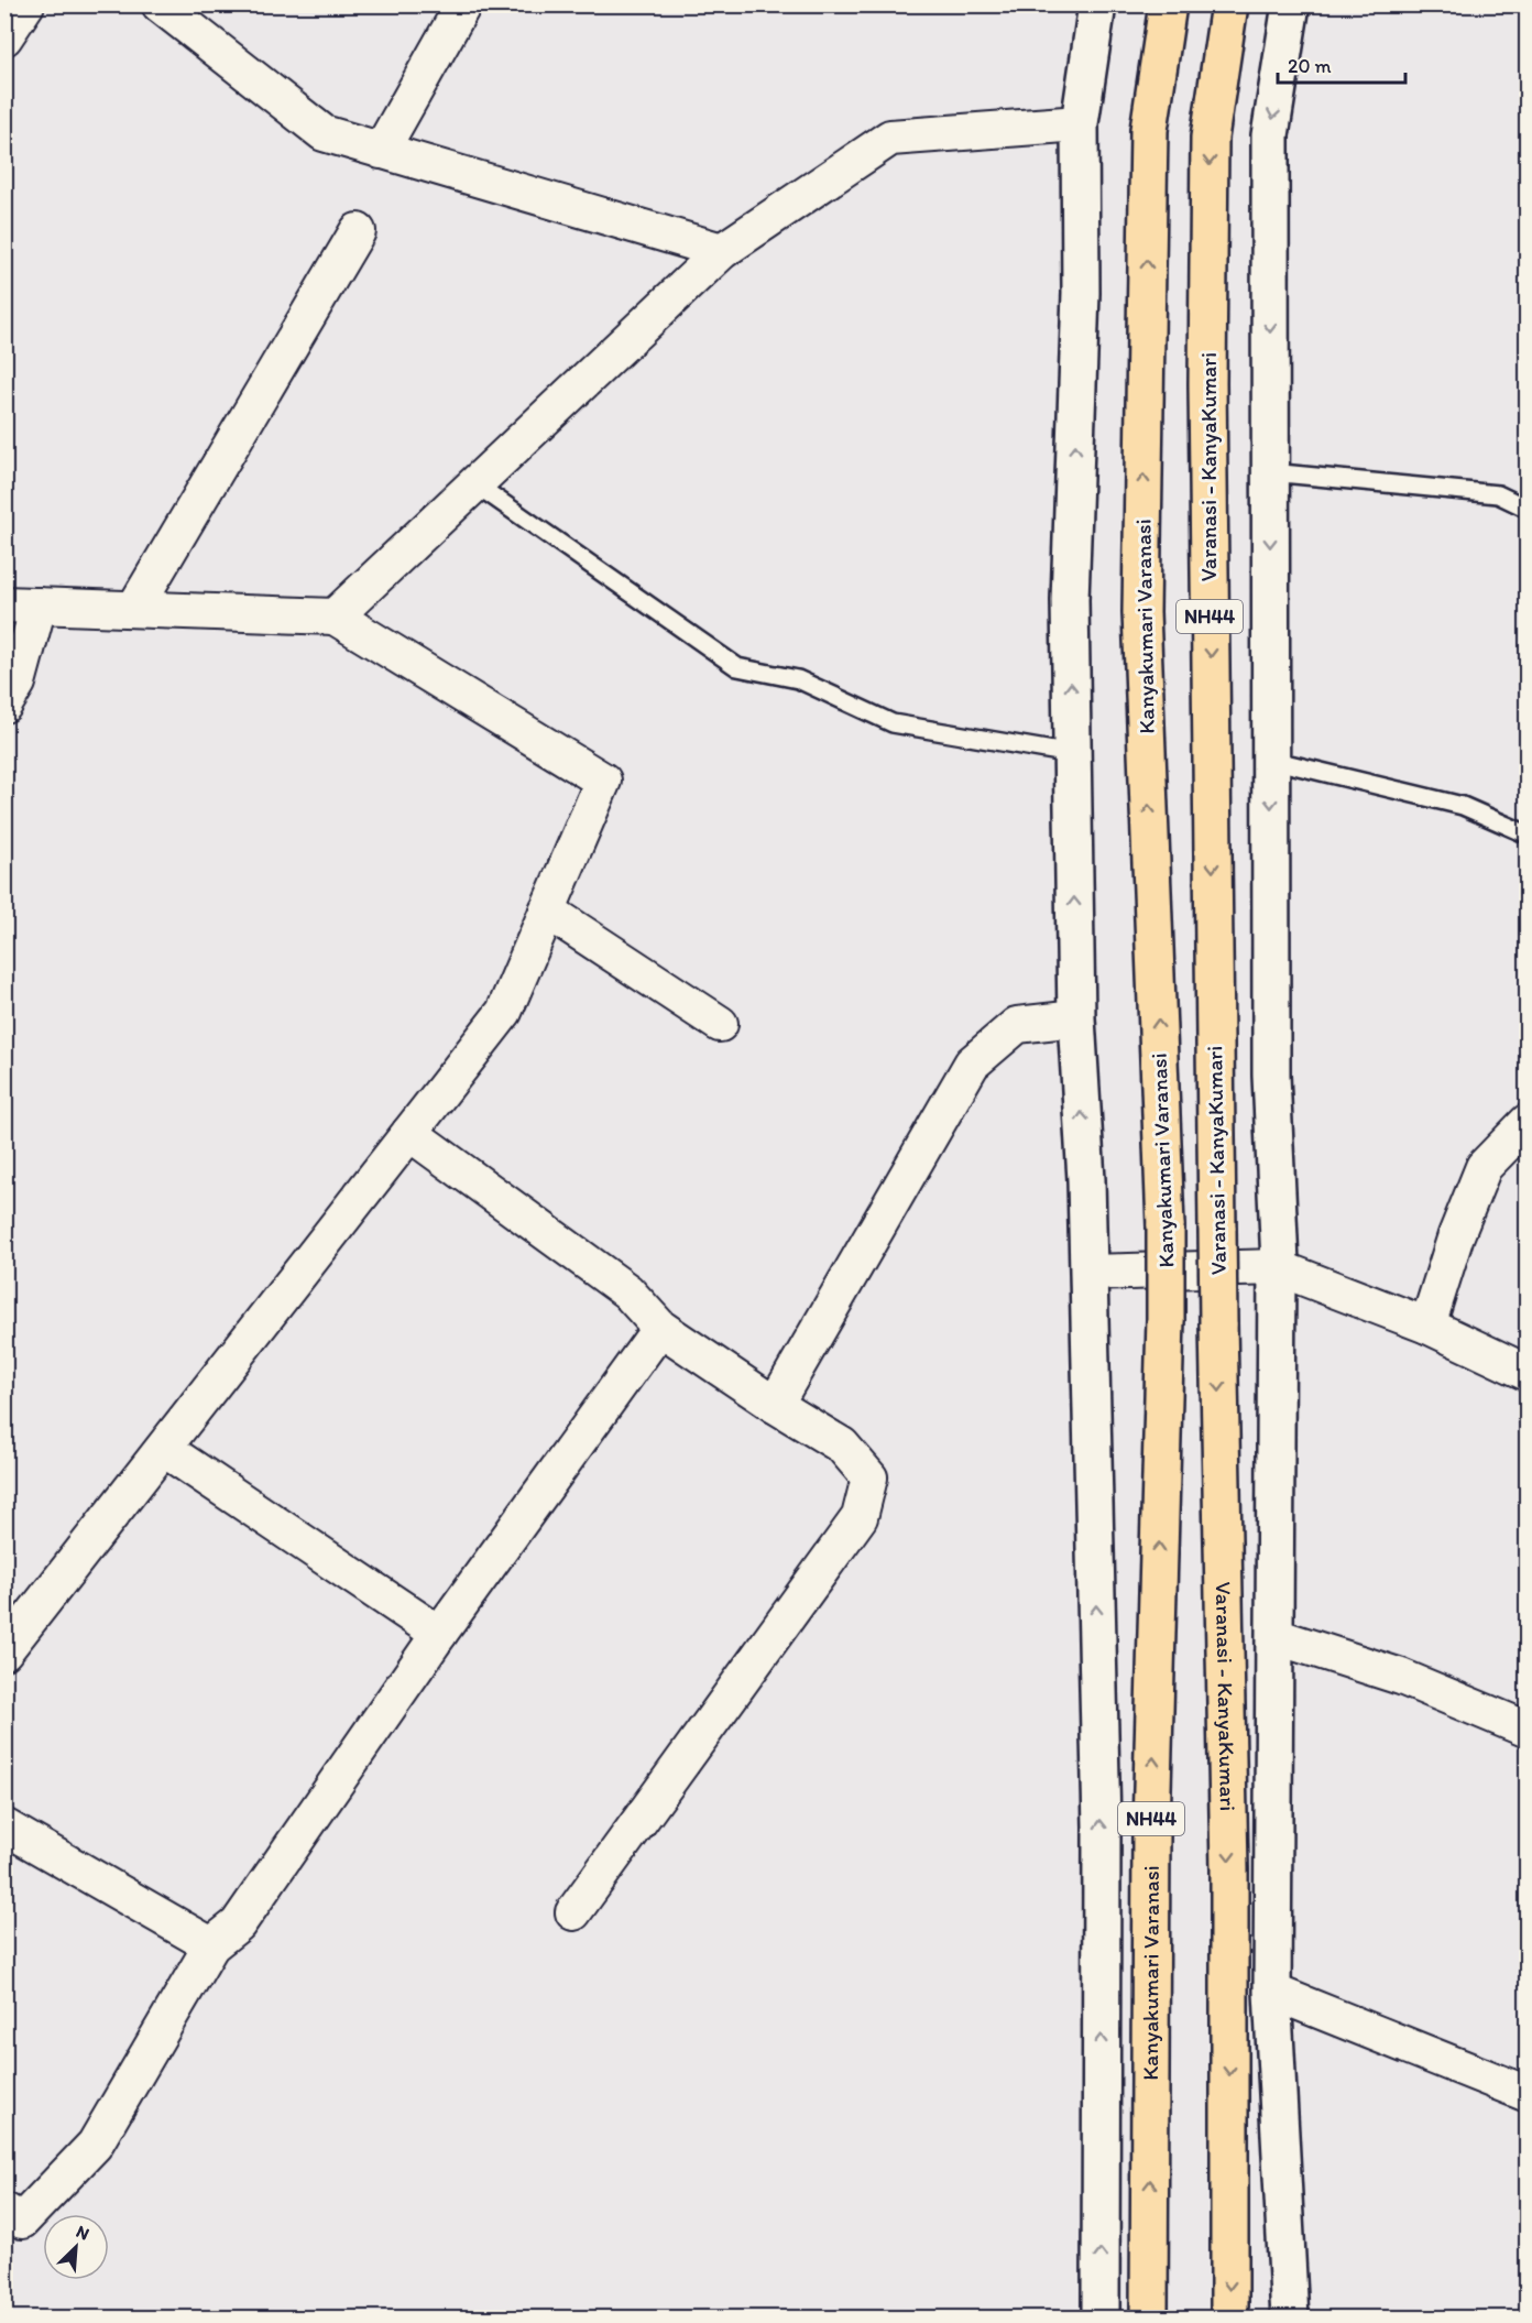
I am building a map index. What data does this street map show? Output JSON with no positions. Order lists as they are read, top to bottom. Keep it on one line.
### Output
{"streets":{"highway":["Varanasi - KanyaKumari","NH44","Kanyakumari Varanasi"]},"one_way":["Varanasi - KanyaKumari","Kanyakumari Varanasi"],"scale_bar":"20 m","north":"top right"}
